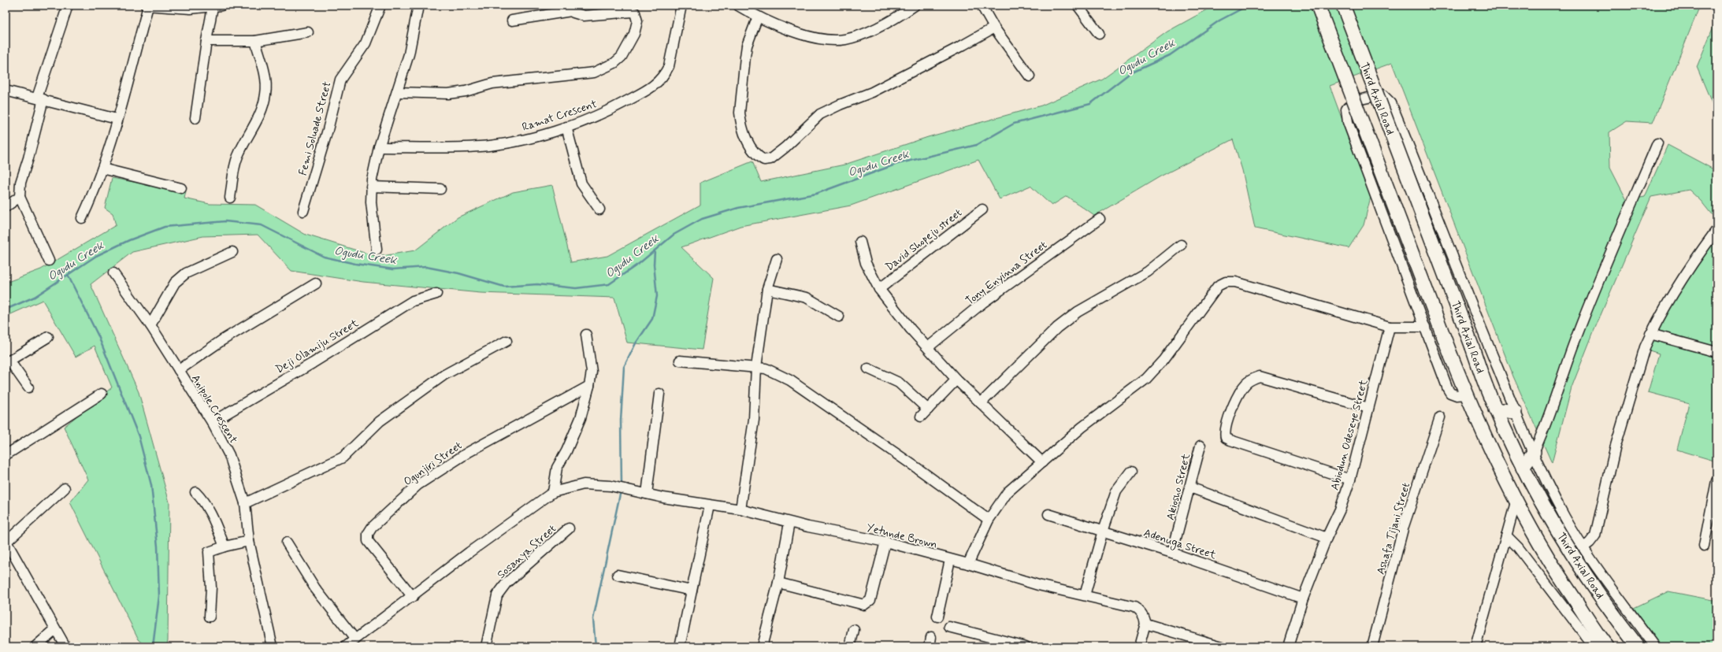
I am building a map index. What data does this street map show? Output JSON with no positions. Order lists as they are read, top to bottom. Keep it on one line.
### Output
{"streets":{"highway":["Third Axial Road"],"street":["Ramat Crescent","Femi Soluade Street","David Shopeju street","Tony Enyinna Street","Deji Olamiju Street","Anipole Crescent","Abiodun Odeseye Street","Ogunjiri Street","Akiosho Street","Ashafa Tijani Street","Yetunde Brown","Adenuga Street","Sosanya Street"]},"crossings":[["Deji Olamiju Street","Anipole Crescent"],["Abiodun Odeseye Street","Adenuga Street"],["Akiosho Street","Adenuga Street"]],"water":["Ogudu Creek"]}
